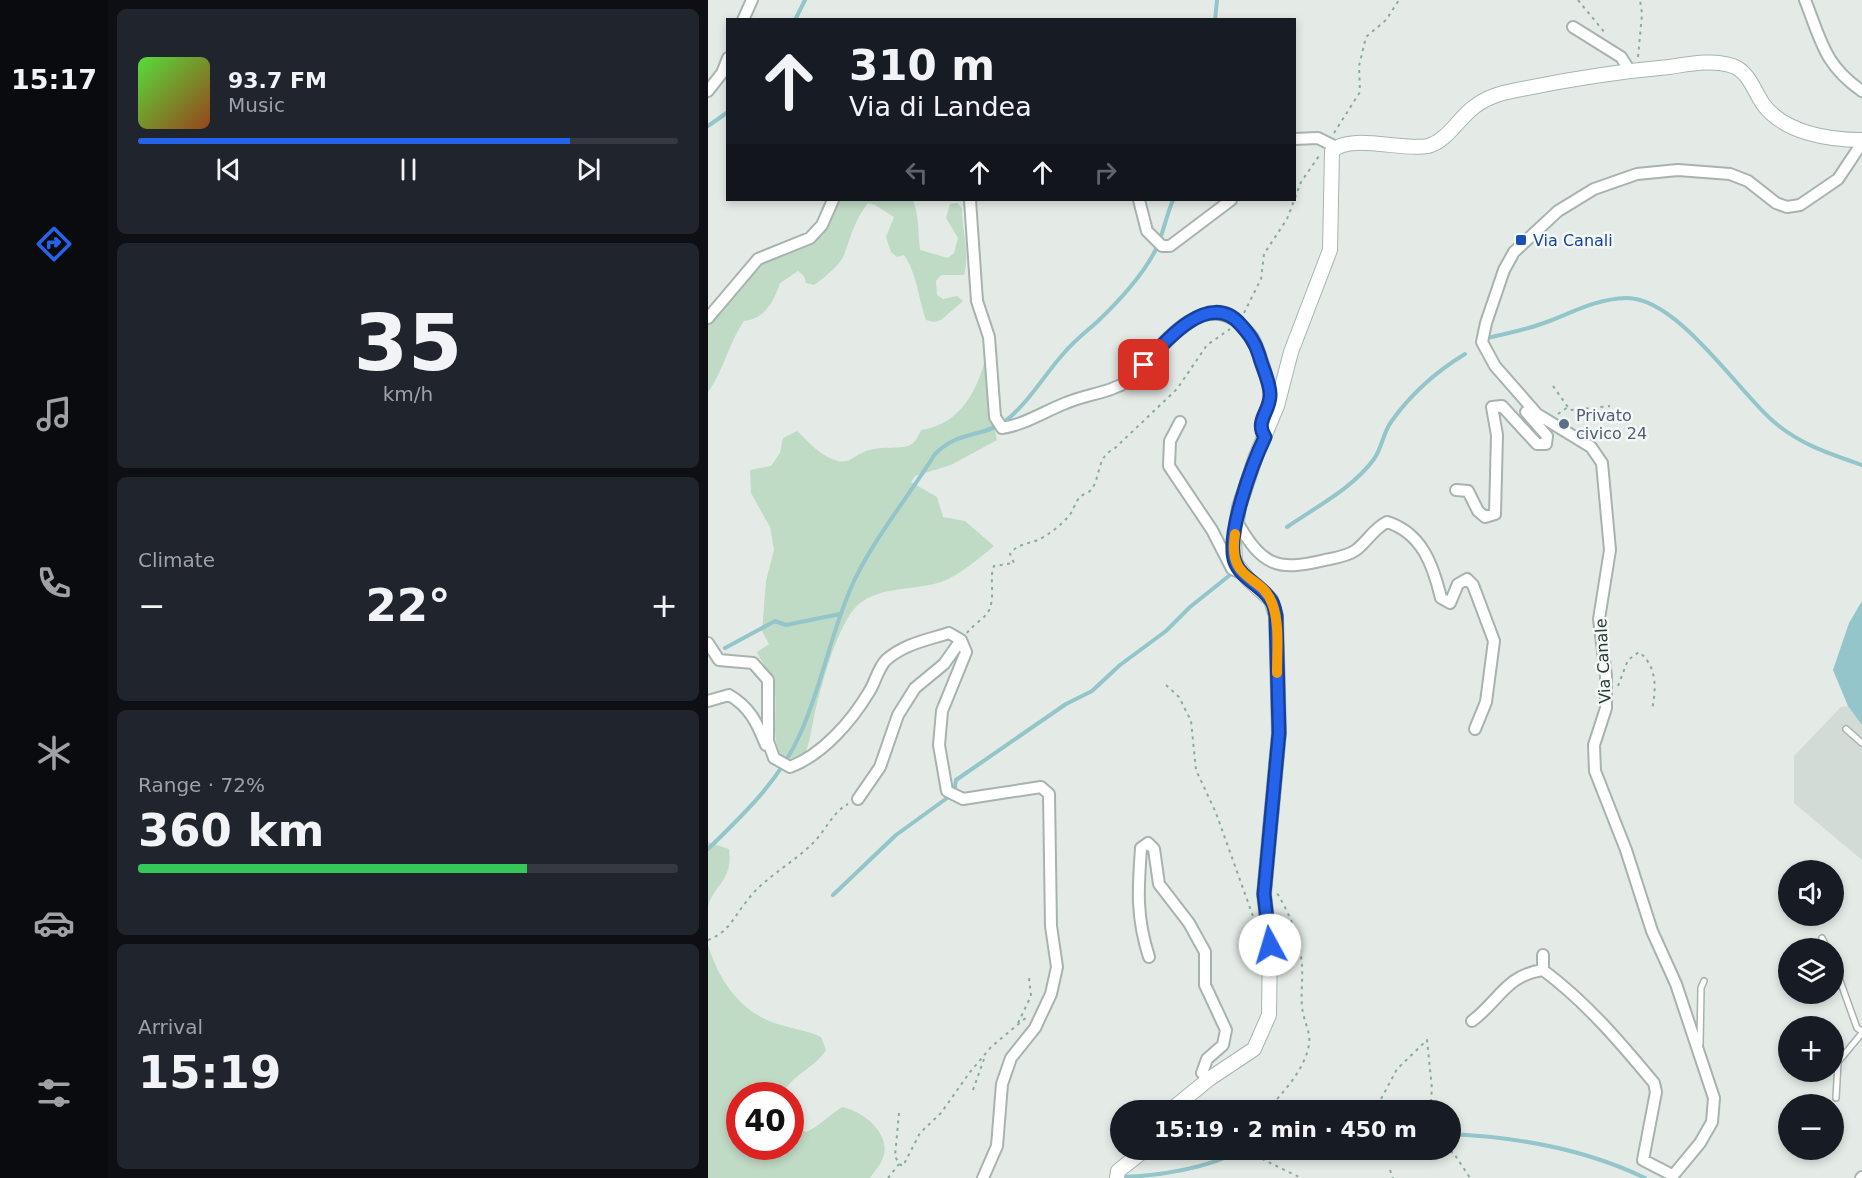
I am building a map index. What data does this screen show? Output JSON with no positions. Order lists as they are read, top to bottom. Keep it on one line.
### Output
{"streets":{"street":["Via Canale"]},"places":{"transit":["Via Canali"],"other":["Privato civico 24"]},"page":{"tabs":"15:17","turn":["310 m","Via di Landea"],"song":["93.7 FM","Music"],"tile":[["35","km/h"],"Climate",["Range · 72%","360 km"],["Arrival","15:19"]],"heat":["−","22°","+"],"map_buttons":["+","−"],"limit":"40","trip":"15:19 · 2 min · 450 m"}}
